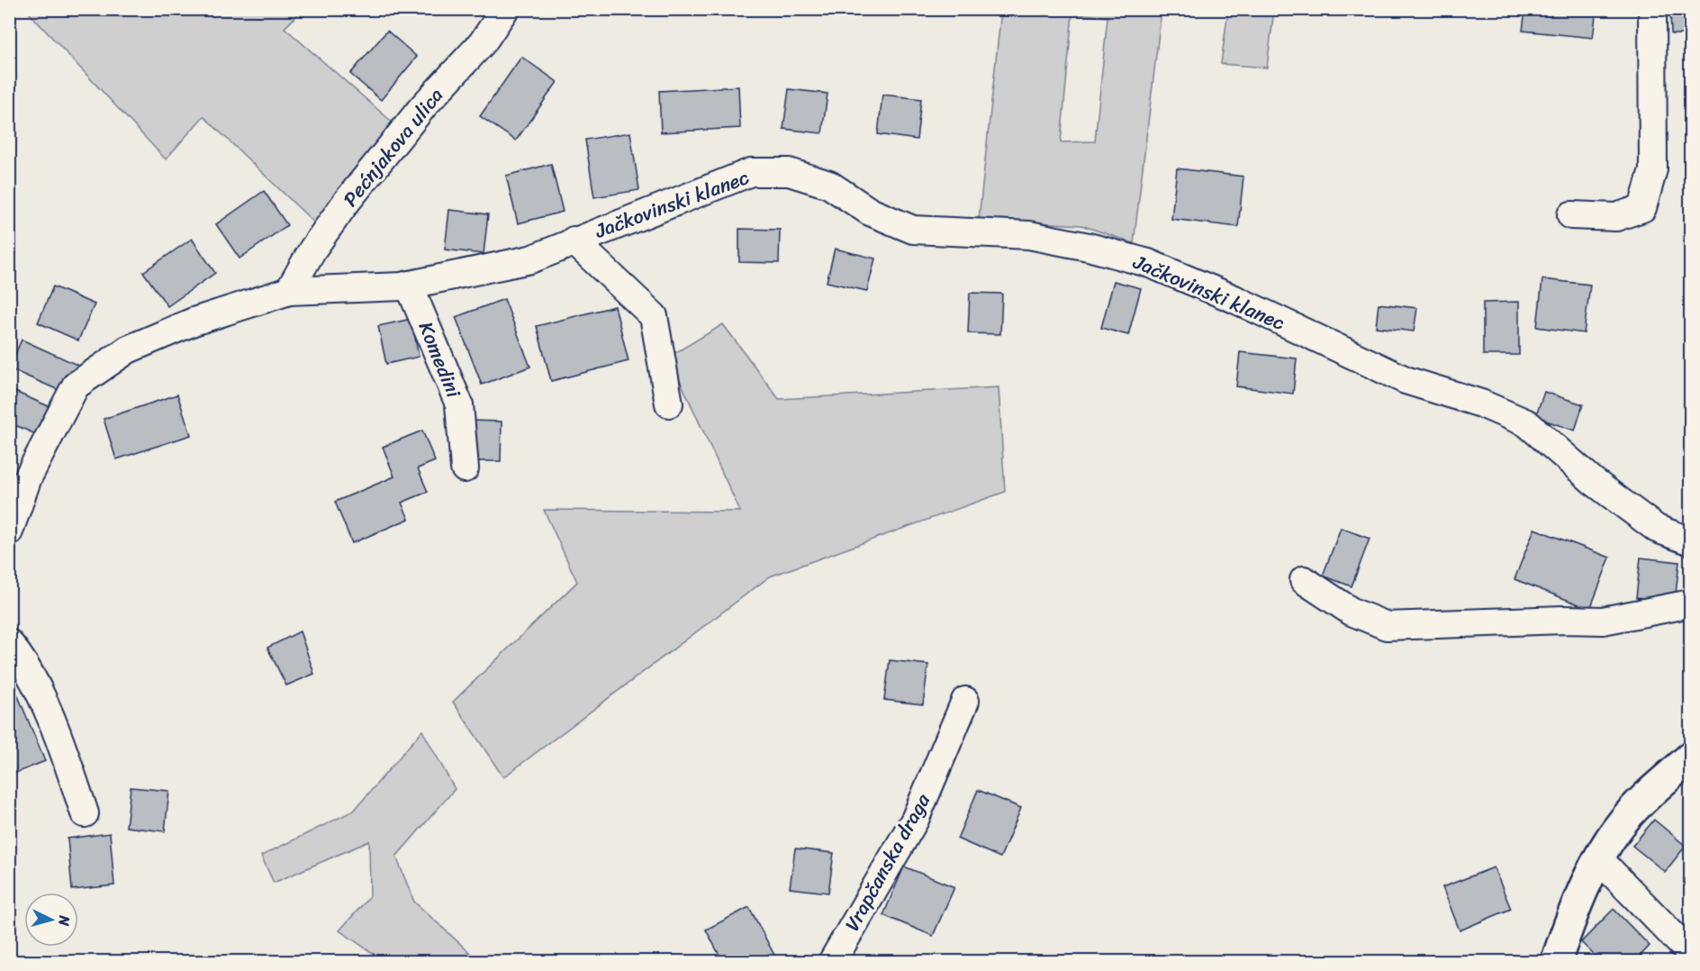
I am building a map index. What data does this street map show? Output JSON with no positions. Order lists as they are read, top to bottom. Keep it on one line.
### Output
{"streets":{"street":["Pećnjakova ulica","Jačkovinski klanec","Komedini","Vrapčanska draga"]},"crossings":[["Pećnjakova ulica","Jačkovinski klanec"],["Jačkovinski klanec","Komedini"]],"north":"right"}
